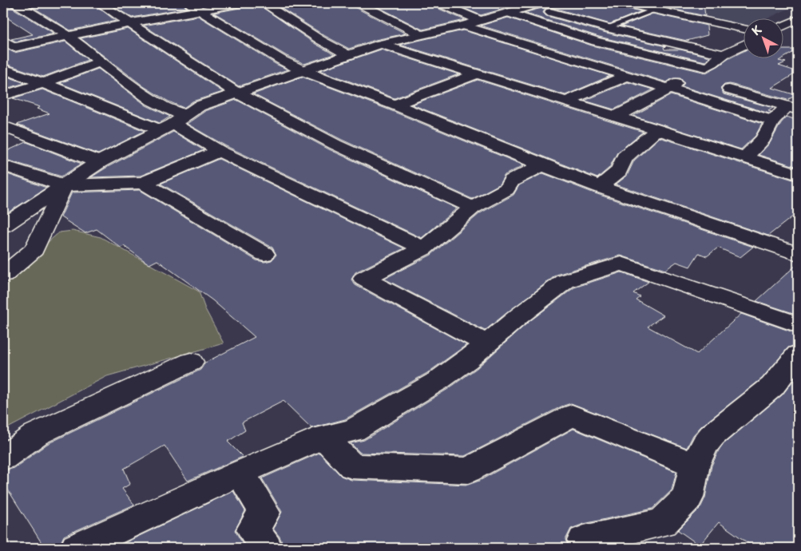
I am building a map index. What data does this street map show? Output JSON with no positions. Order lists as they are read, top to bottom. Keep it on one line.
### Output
{"north":"top left"}
